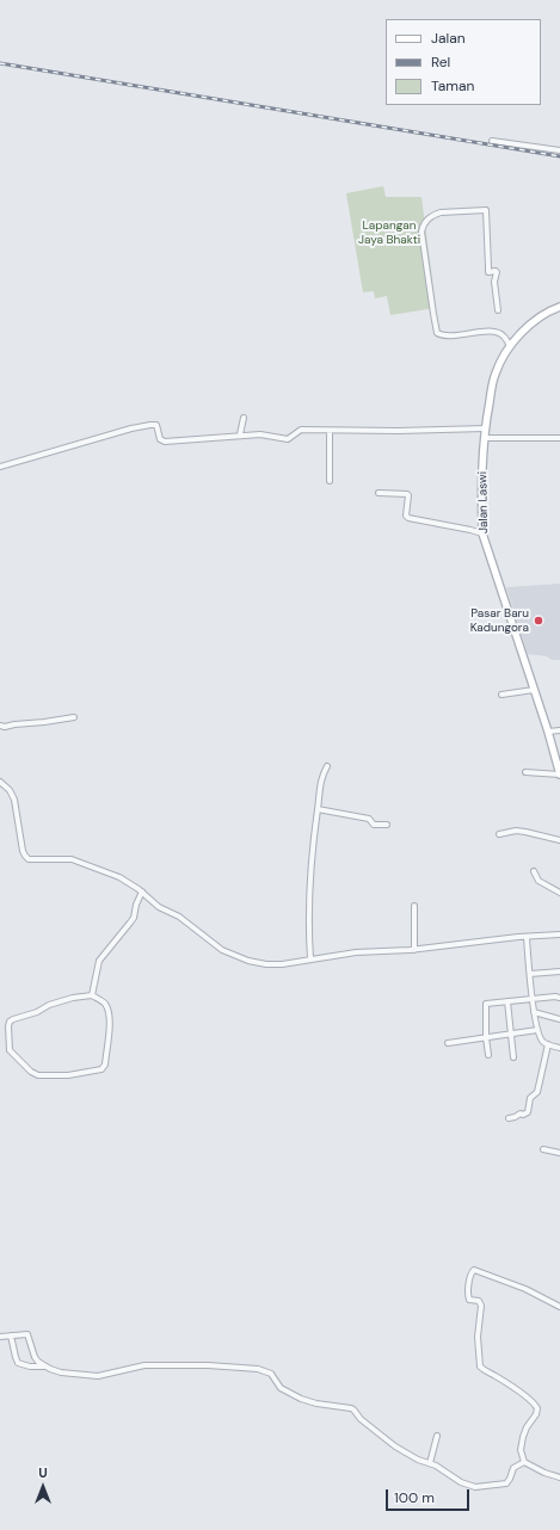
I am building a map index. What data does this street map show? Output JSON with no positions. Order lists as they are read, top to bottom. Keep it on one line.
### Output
{"streets":{"street":["Jalan Laswi"]},"parks":["Lapangan Jaya Bhakti"],"places":["Pasar Baru Kadungora"],"legend":["Jalan","Rel","Taman"],"scale_bar":"100 m","north":"top"}
